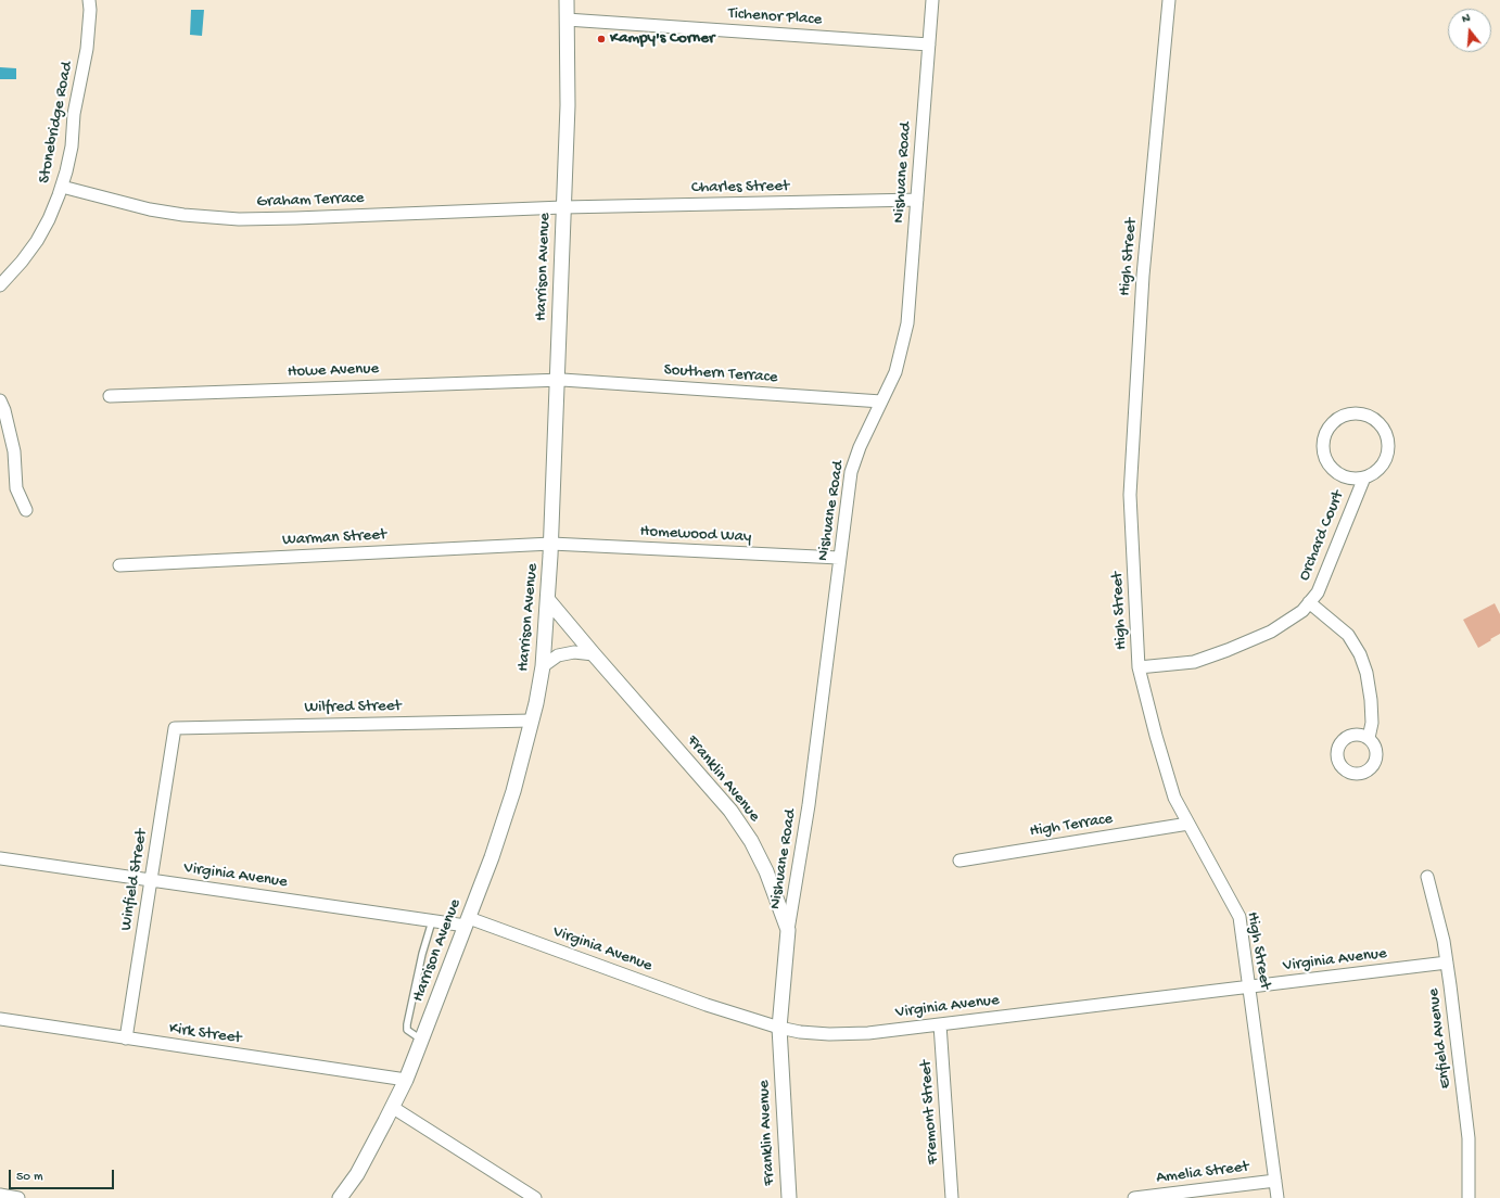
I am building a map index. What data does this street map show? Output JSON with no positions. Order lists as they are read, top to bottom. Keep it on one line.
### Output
{"streets":{"street":["Tichenor Place","Stonebridge Road","Nishuane Road","Charles Street","Graham Terrace","High Street","Harrison Avenue","Howe Avenue","Southern Terrace","Homewood Way","Orchard Court","Warman Street","Wilfred Street","Franklin Avenue","High Terrace","Virginia Avenue","Winfield Street","Kirk Street","Enfield Avenue","Fremont Street","Amelia Street"]},"crossings":[["Tichenor Place","Nishuane Road"],["Tichenor Place","Harrison Avenue"],["Stonebridge Road","Graham Terrace"],["Nishuane Road","Charles Street"],["Nishuane Road","Southern Terrace"],["Nishuane Road","Homewood Way"],["Nishuane Road","Franklin Avenue"],["Charles Street","Graham Terrace"],["Charles Street","Harrison Avenue"],["Graham Terrace","Harrison Avenue"],["High Street","Orchard Court"],["High Street","High Terrace"],["High Street","Virginia Avenue"],["High Street","Amelia Street"],["Harrison Avenue","Howe Avenue"],["Harrison Avenue","Southern Terrace"],["Harrison Avenue","Homewood Way"],["Harrison Avenue","Warman Street"],["Harrison Avenue","Wilfred Street"],["Harrison Avenue","Franklin Avenue"],["Harrison Avenue","Virginia Avenue"],["Harrison Avenue","Kirk Street"],["Howe Avenue","Southern Terrace"],["Homewood Way","Warman Street"],["Wilfred Street","Winfield Street"],["Franklin Avenue","Virginia Avenue"],["Virginia Avenue","Winfield Street"],["Virginia Avenue","Enfield Avenue"],["Virginia Avenue","Fremont Street"],["Winfield Street","Kirk Street"]],"places":["Kampy's Corner"],"scale_bar":"50 m","north":"top"}
